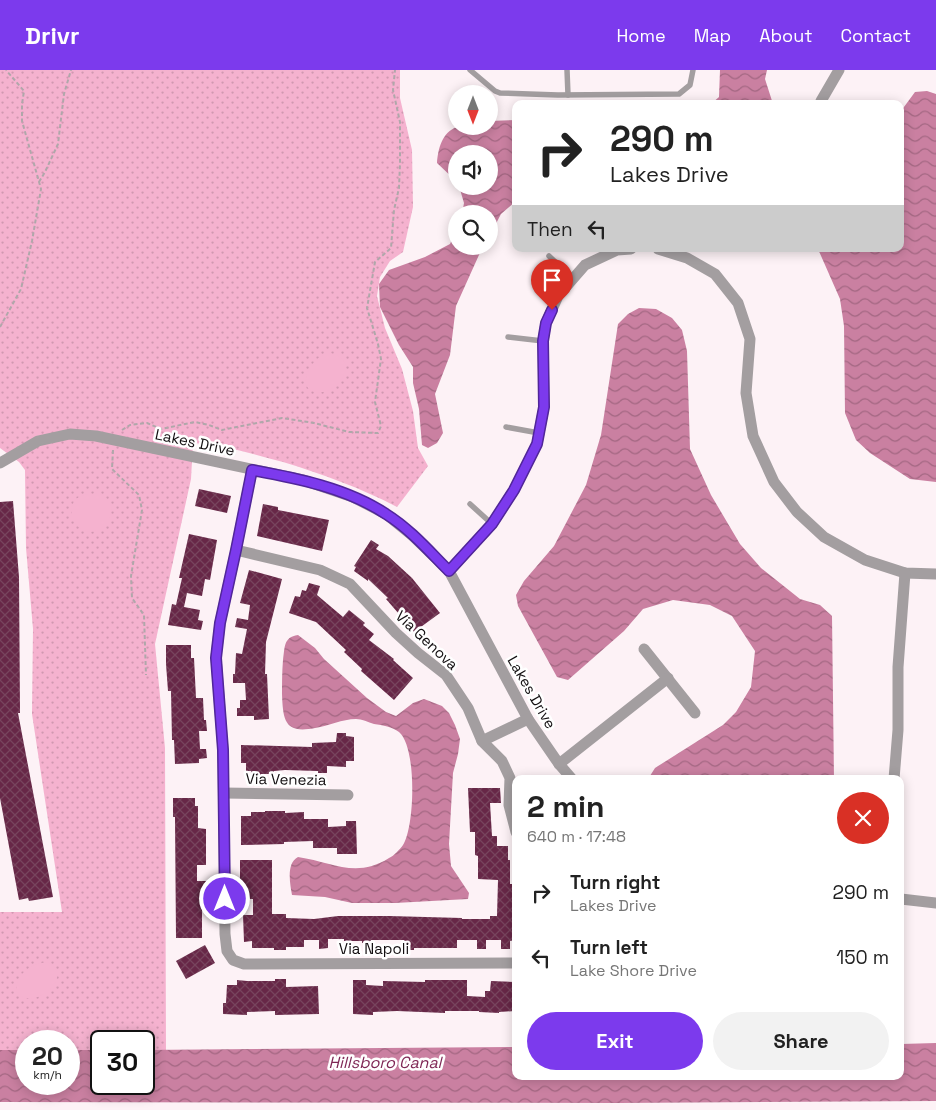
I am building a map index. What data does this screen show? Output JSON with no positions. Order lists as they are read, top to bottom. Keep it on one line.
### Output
{"streets":{"street":["Lakes Drive","Via Genova","Via Venezia","Via Napoli"]},"crossings":[["Via Venezia","Via Napoli"]],"water":["Hillsboro Canal"],"north":"bottom","page":{"header":"Drivr","nav":["Home","Map","About","Contact"],"turn":["290 m","Lakes Drive"],"then":"Then","heading":["2 min","640 m · 17:48"],"list":[{"name":"Turn right","note":"Lakes Drive","value":"290 m"},{"name":"Turn left","note":"Lake Shore Drive","value":"150 m"}],"buttons":["Exit","Share"],"speed":"20 km/h","limit":"30"}}
